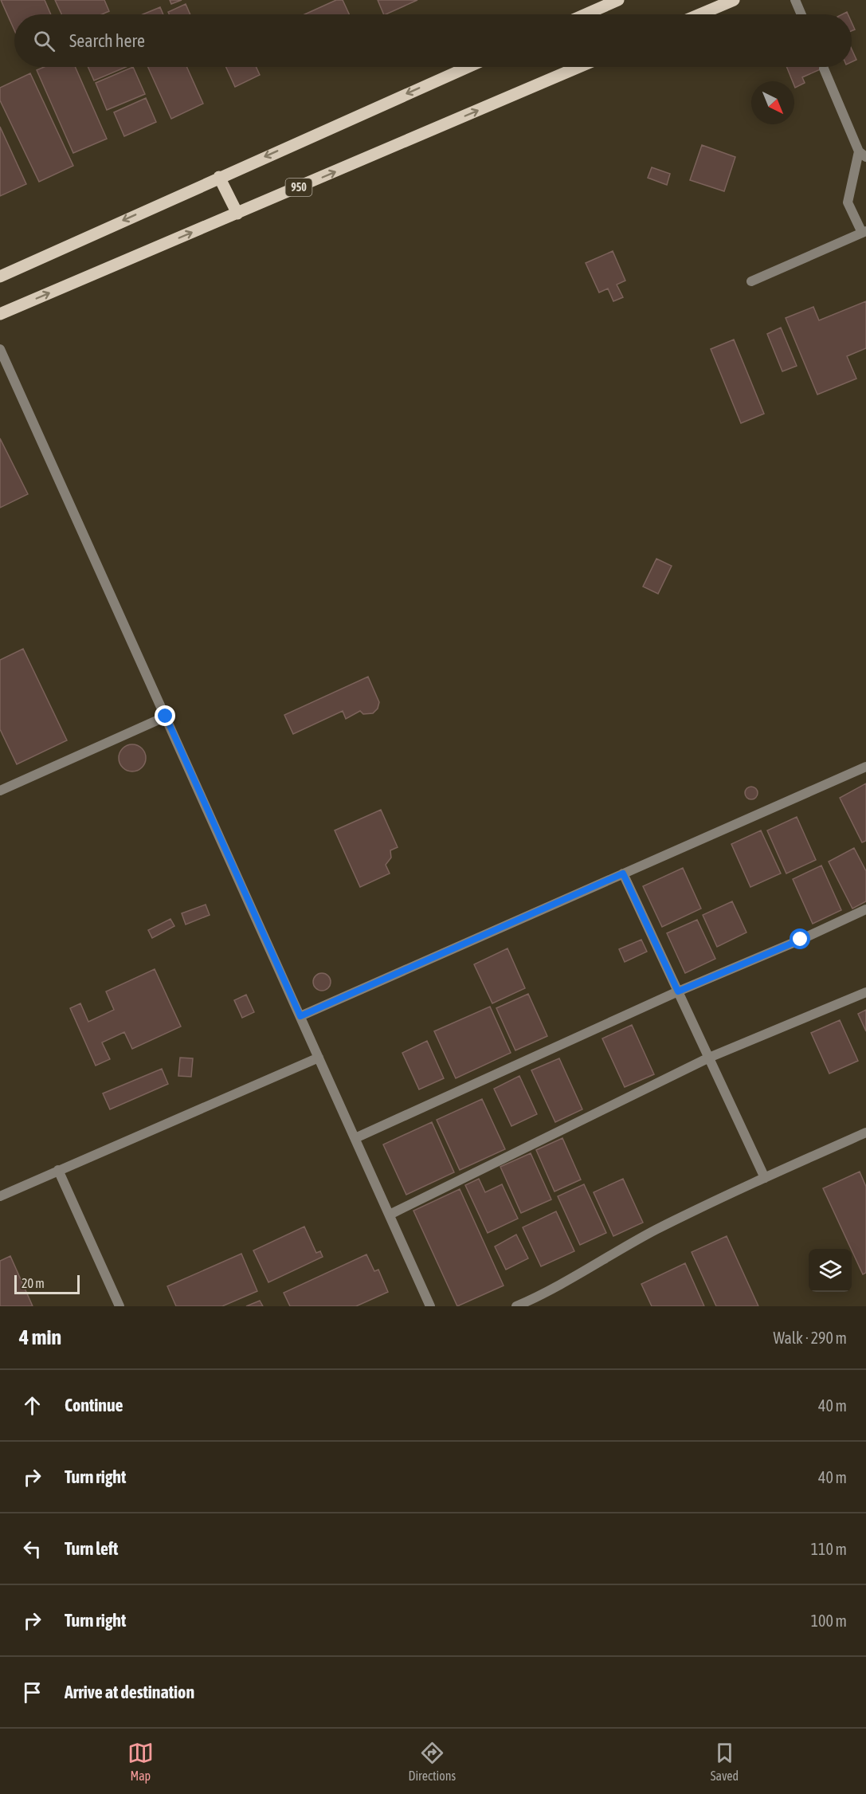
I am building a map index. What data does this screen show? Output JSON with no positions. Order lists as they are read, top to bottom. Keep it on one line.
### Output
{"streets":{"main road":["950"]},"scale_bar":"20 m","north":"bottom right","page":{"search":"Search here","scale":"20 m","heading":["4 min","Walk · 290 m"],"list":[["Continue","40 m"],["Turn right","40 m"],["Turn left","110 m"],["Turn right","100 m"],"Arrive at destination"],"nav":["Map","Directions","Saved"]}}
